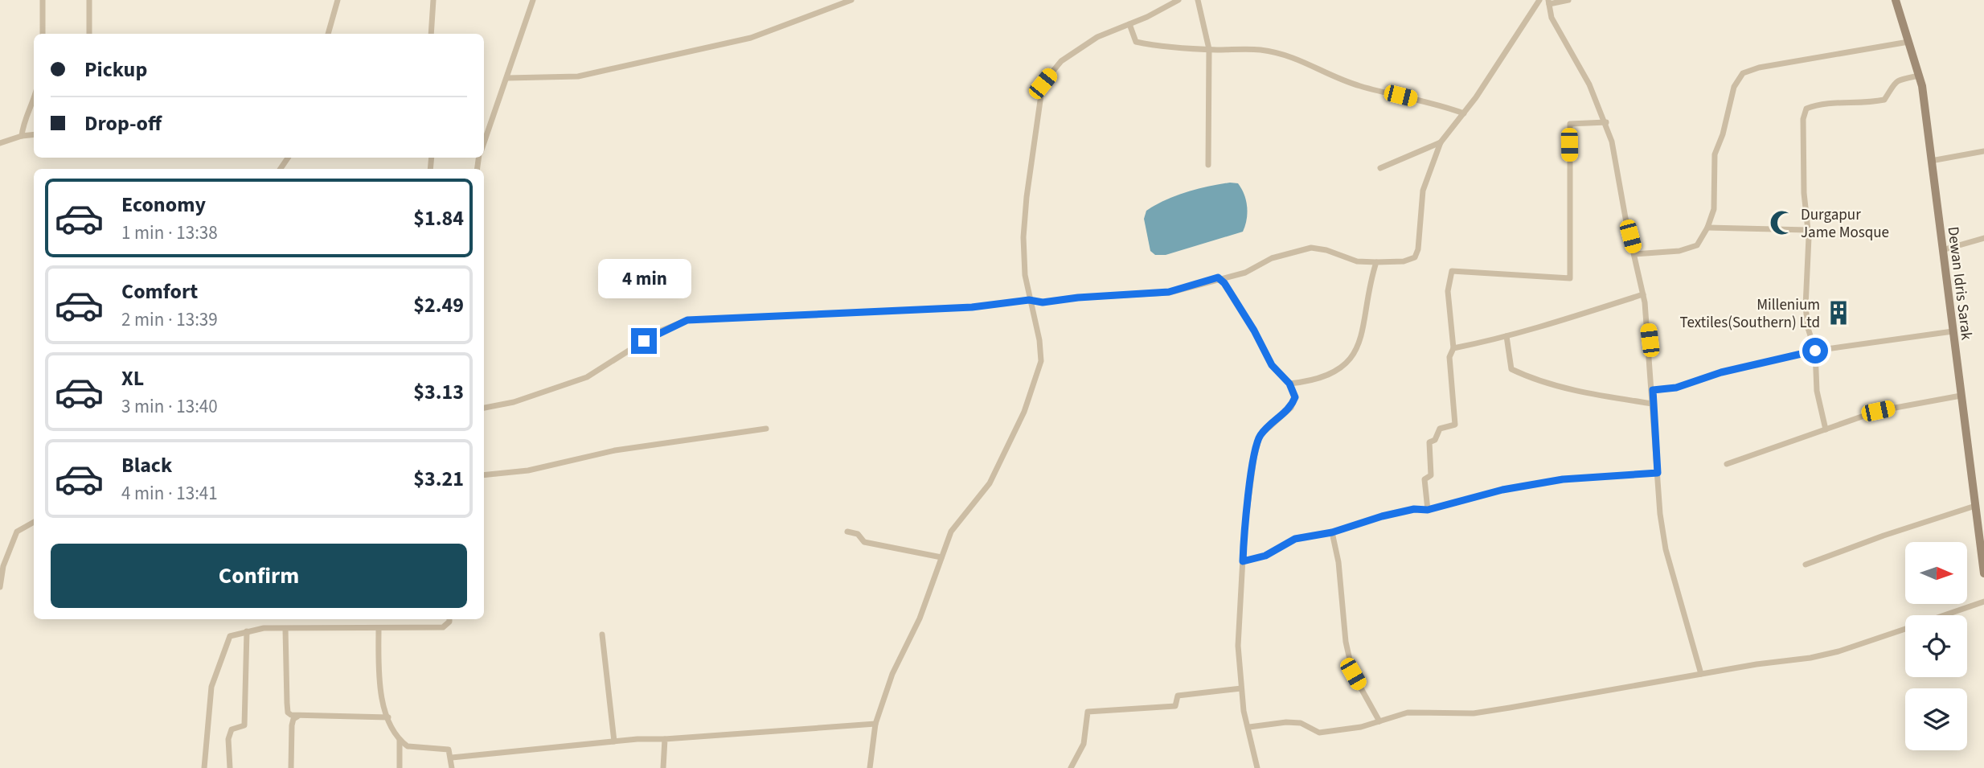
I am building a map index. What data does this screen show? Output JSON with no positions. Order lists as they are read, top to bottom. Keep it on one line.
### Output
{"streets":{"main road":["Dewan Idris Sarak"]},"places":{"mosque":["Durgapur Jame Mosque"],"building":["Millenium Textiles(Southern) Ltd"]},"north":"right","page":{"banner":["Pickup","Drop-off"],"list":[{"name":"Economy","note":"1 min · 13:38","value":"$1.84"},{"name":"Comfort","note":"2 min · 13:39","value":"$2.49"},{"name":"XL","note":"3 min · 13:40","value":"$3.13"},{"name":"Black","note":"4 min · 13:41","value":"$3.21"}],"bubble":"4 min","buttons":"Confirm"}}
